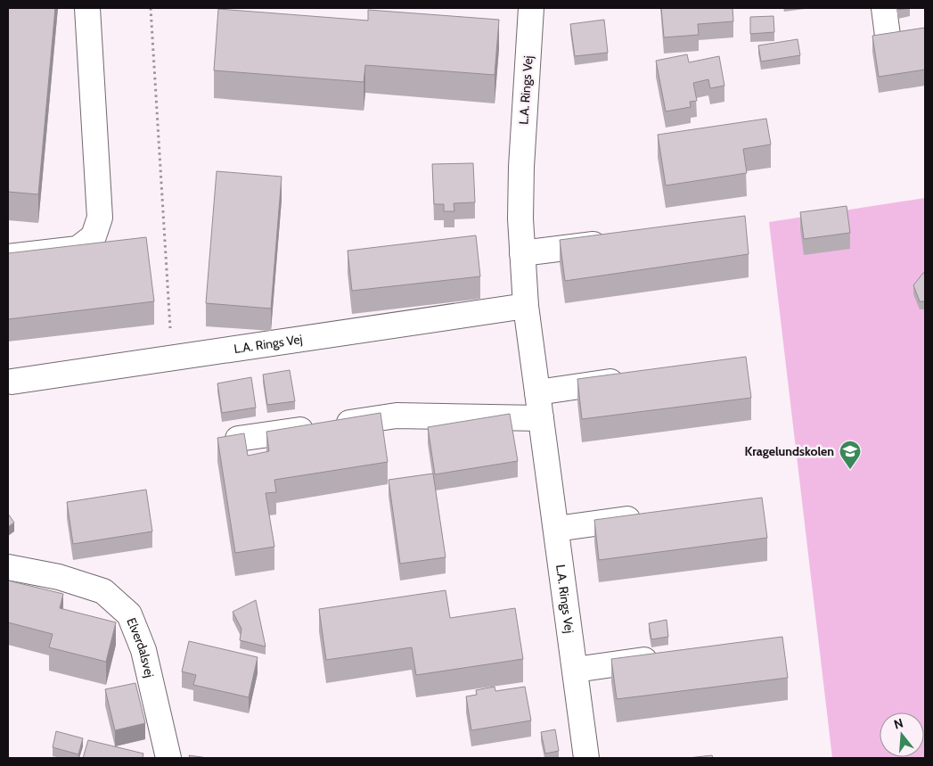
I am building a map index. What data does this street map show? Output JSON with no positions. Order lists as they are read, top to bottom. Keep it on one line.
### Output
{"streets":{"street":["L.A. Rings Vej","Elverdalsvej"]},"places":{"school or university":["Kragelundskolen"]},"north":"top"}
